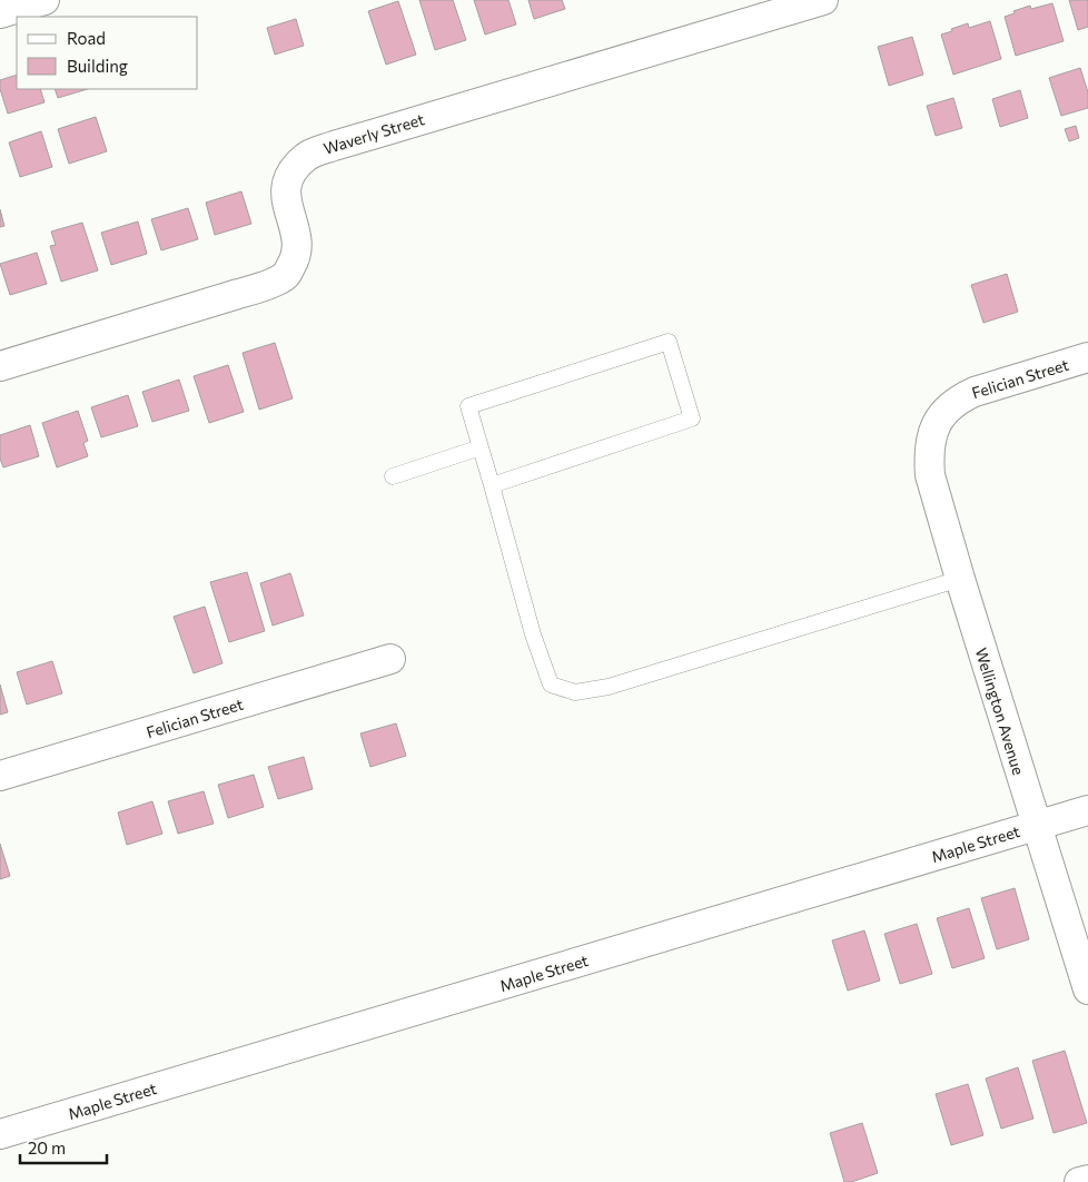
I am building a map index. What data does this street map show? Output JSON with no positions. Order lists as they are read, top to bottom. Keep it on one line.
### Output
{"streets":{"street":["Waverly Street","Felician Street","Wellington Avenue","Maple Street"]},"crossings":[["Felician Street","Wellington Avenue"],["Wellington Avenue","Maple Street"]],"legend":["Road","Building"],"scale_bar":"20 m"}
